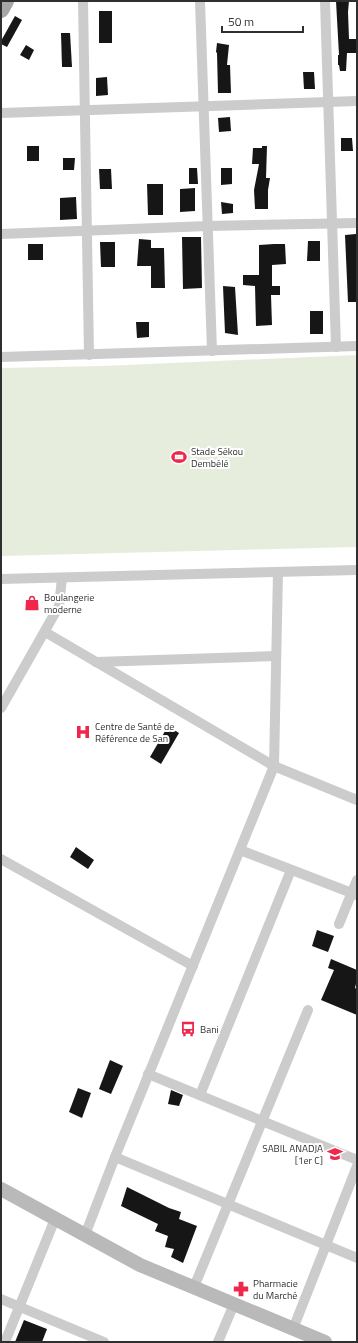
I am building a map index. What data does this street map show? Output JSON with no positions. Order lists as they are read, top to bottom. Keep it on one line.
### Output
{"places":{"sports":["Stade Sékou Dembélé"],"shop":["Boulangerie moderne"],"hospital":["Centre de Santé de Référence de San"],"bus stop":["Bani"],"school or university":["SABIL ANADJA [1er C]"],"pharmacy":["Pharmacie du Marché"]},"scale_bar":"50 m"}
